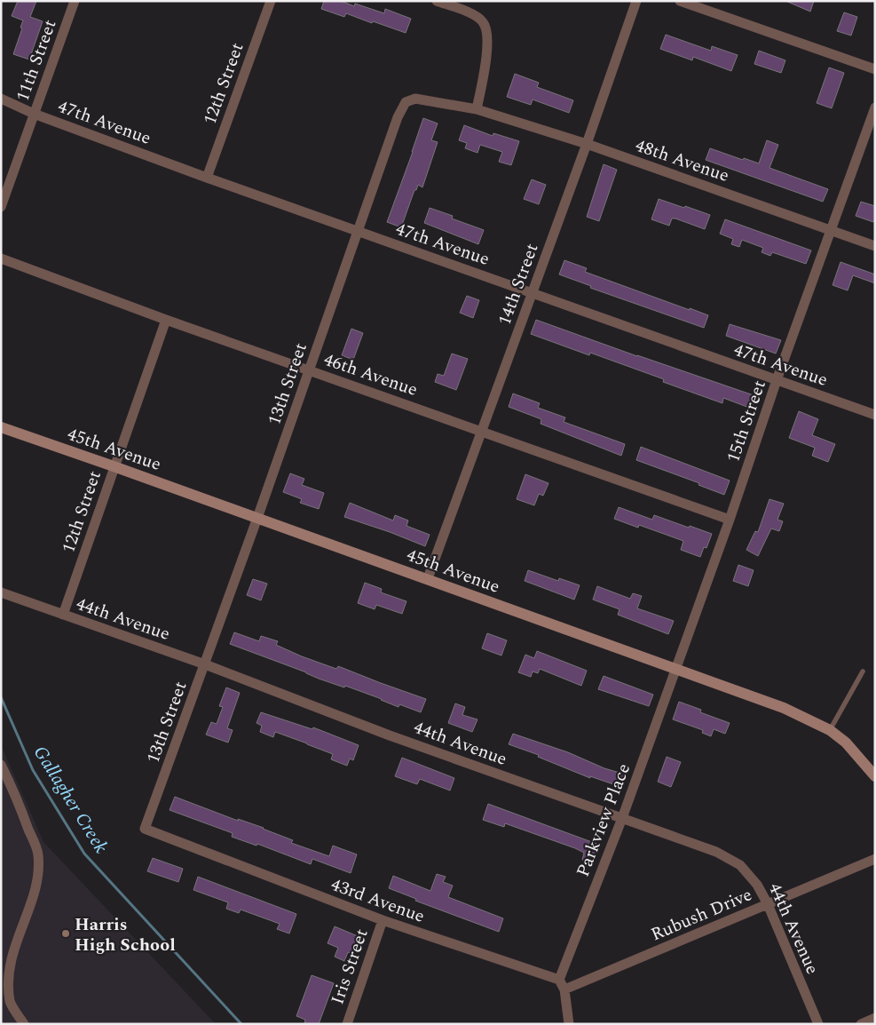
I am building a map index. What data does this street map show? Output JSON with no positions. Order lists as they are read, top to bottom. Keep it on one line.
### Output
{"streets":{"street":["11th Street","12th Street","47th Avenue","48th Avenue","14th Street","46th Avenue","13th Street","15th Street","45th Avenue","44th Avenue","Parkview Place","43rd Avenue","Rubush Drive","Iris Street"]},"crossings":[["11th Street","47th Avenue"],["12th Street","47th Avenue"],["12th Street","46th Avenue"],["12th Street","45th Avenue"],["12th Street","44th Avenue"],["47th Avenue","14th Street"],["47th Avenue","13th Street"],["47th Avenue","15th Street"],["48th Avenue","14th Street"],["48th Avenue","13th Street"],["48th Avenue","15th Street"],["14th Street","46th Avenue"],["14th Street","45th Avenue"],["46th Avenue","13th Street"],["46th Avenue","15th Street"],["13th Street","45th Avenue"],["13th Street","44th Avenue"],["13th Street","43rd Avenue"],["15th Street","45th Avenue"],["15th Street","Parkview Place"],["45th Avenue","Parkview Place"],["44th Avenue","Parkview Place"],["44th Avenue","Rubush Drive"],["Parkview Place","43rd Avenue"],["43rd Avenue","Iris Street"]],"water":["Gallagher Creek"],"places":["Harris High School"]}
